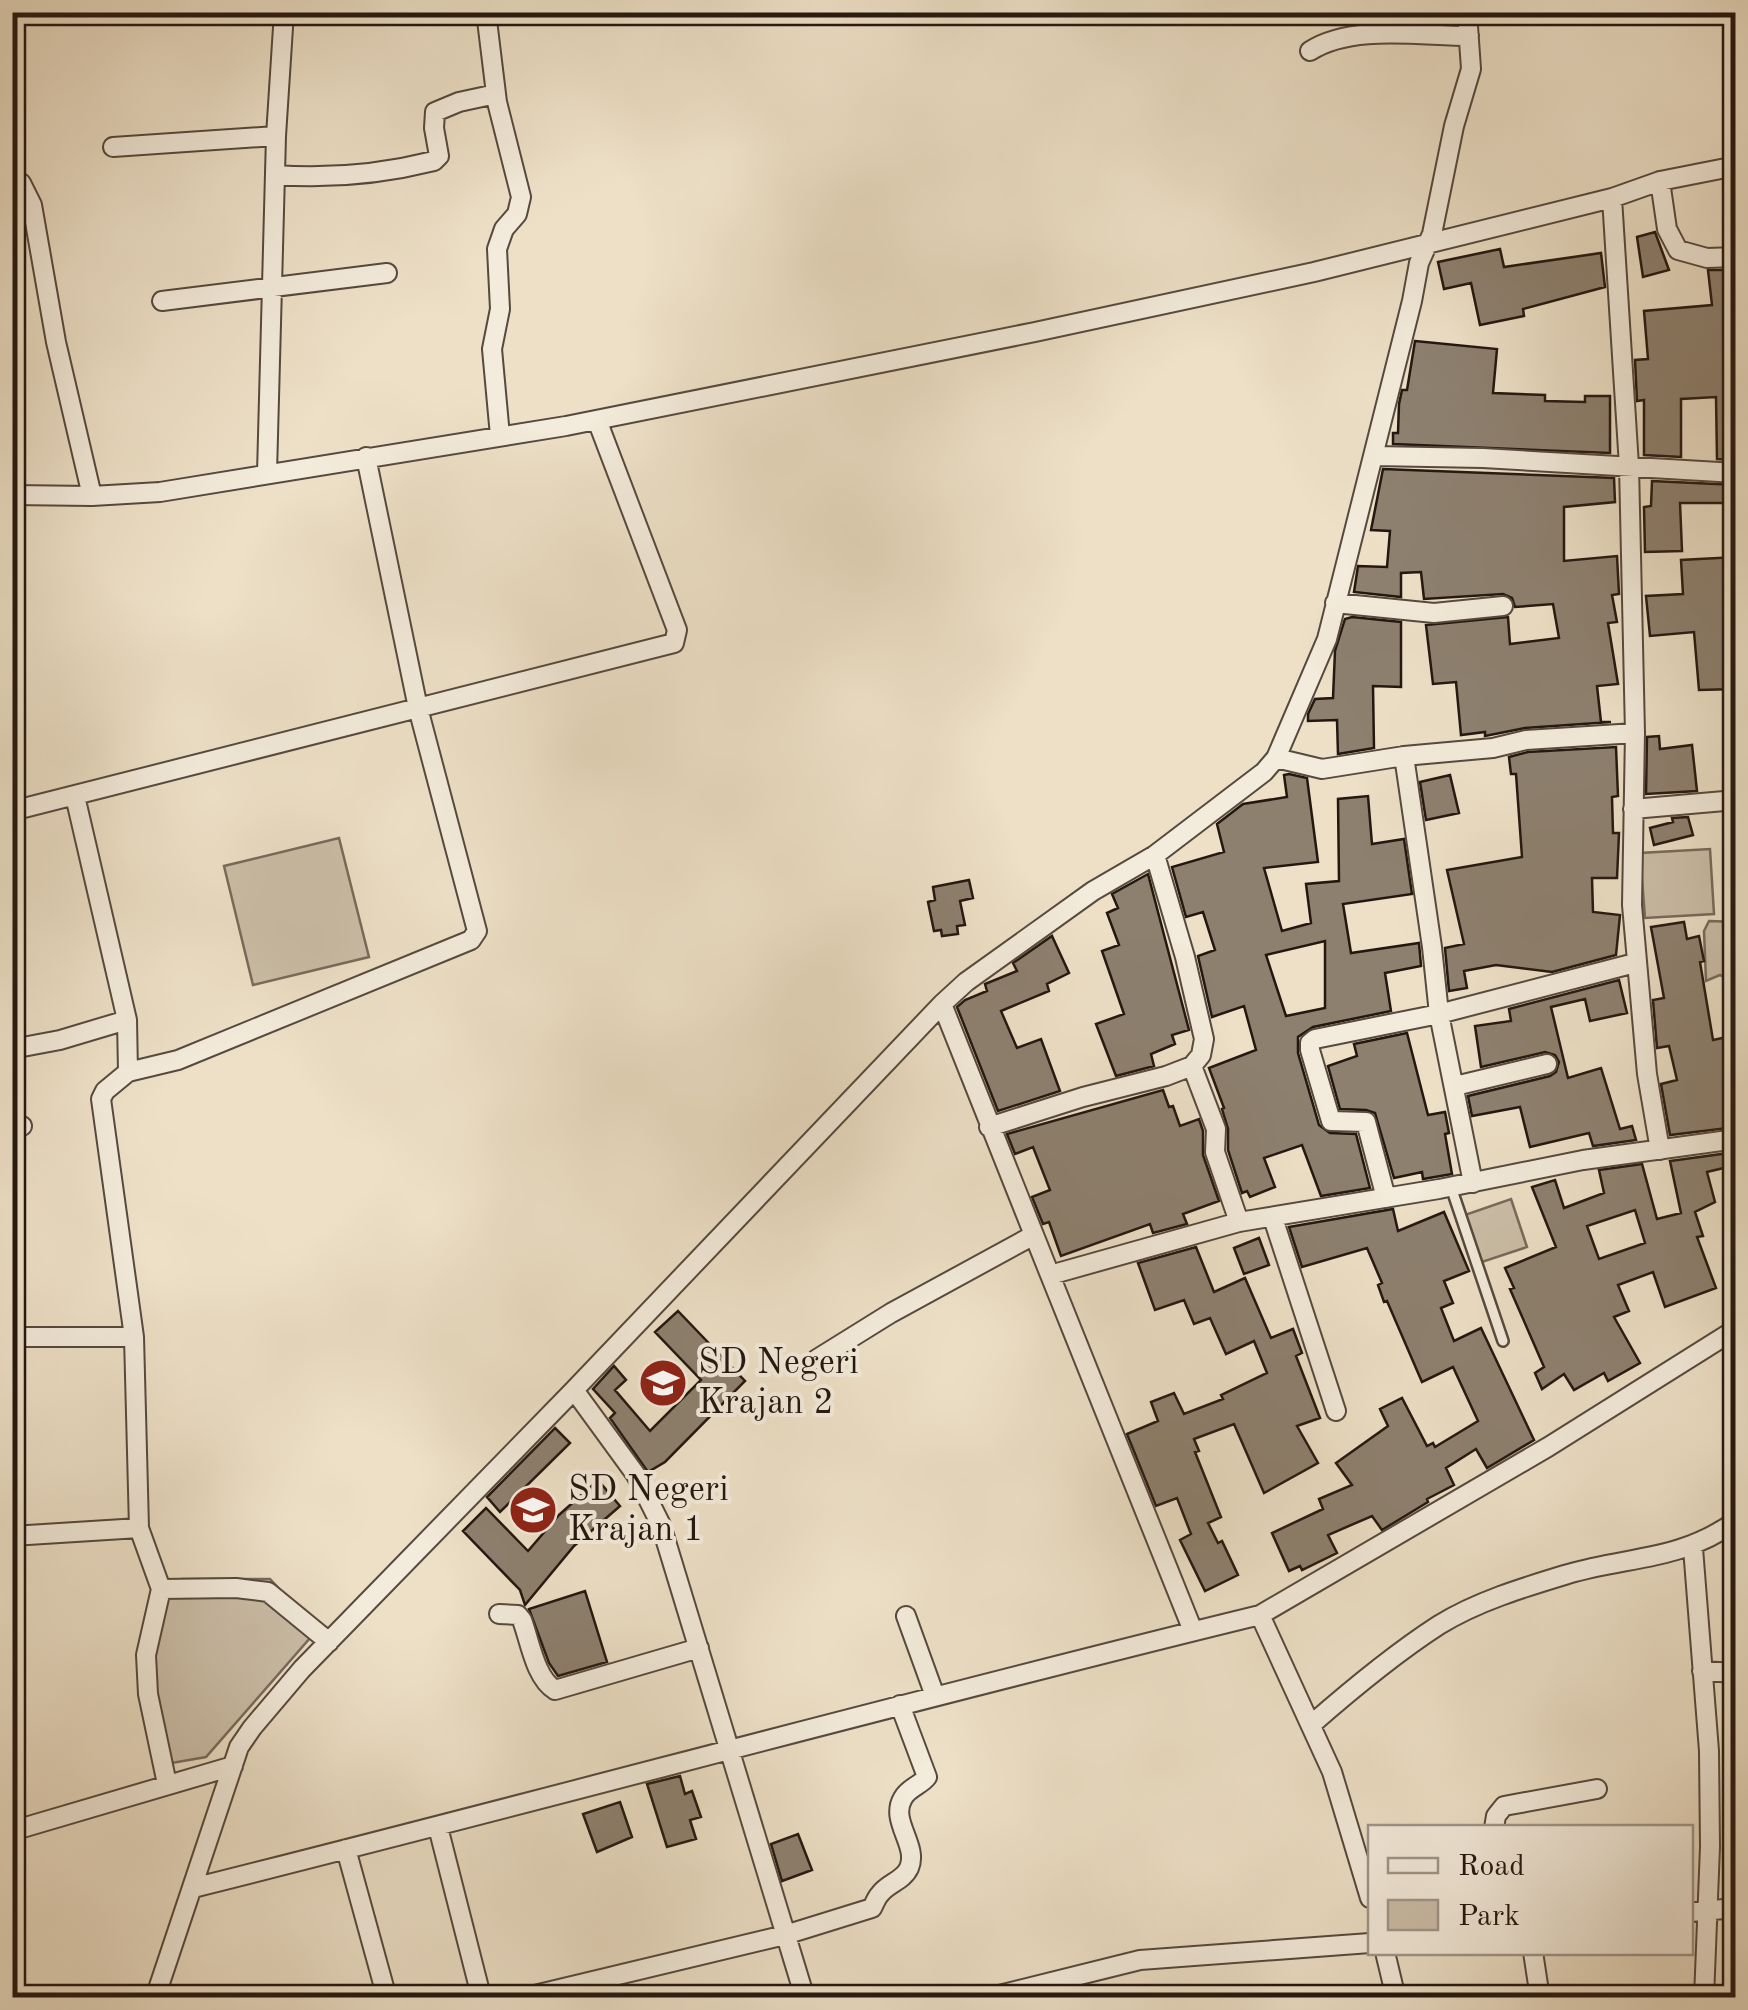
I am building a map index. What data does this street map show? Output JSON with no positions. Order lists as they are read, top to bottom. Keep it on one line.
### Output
{"places":{"school or university":["SD Negeri Krajan 2","SD Negeri Krajan 1"]},"legend":["Road","Park"]}
